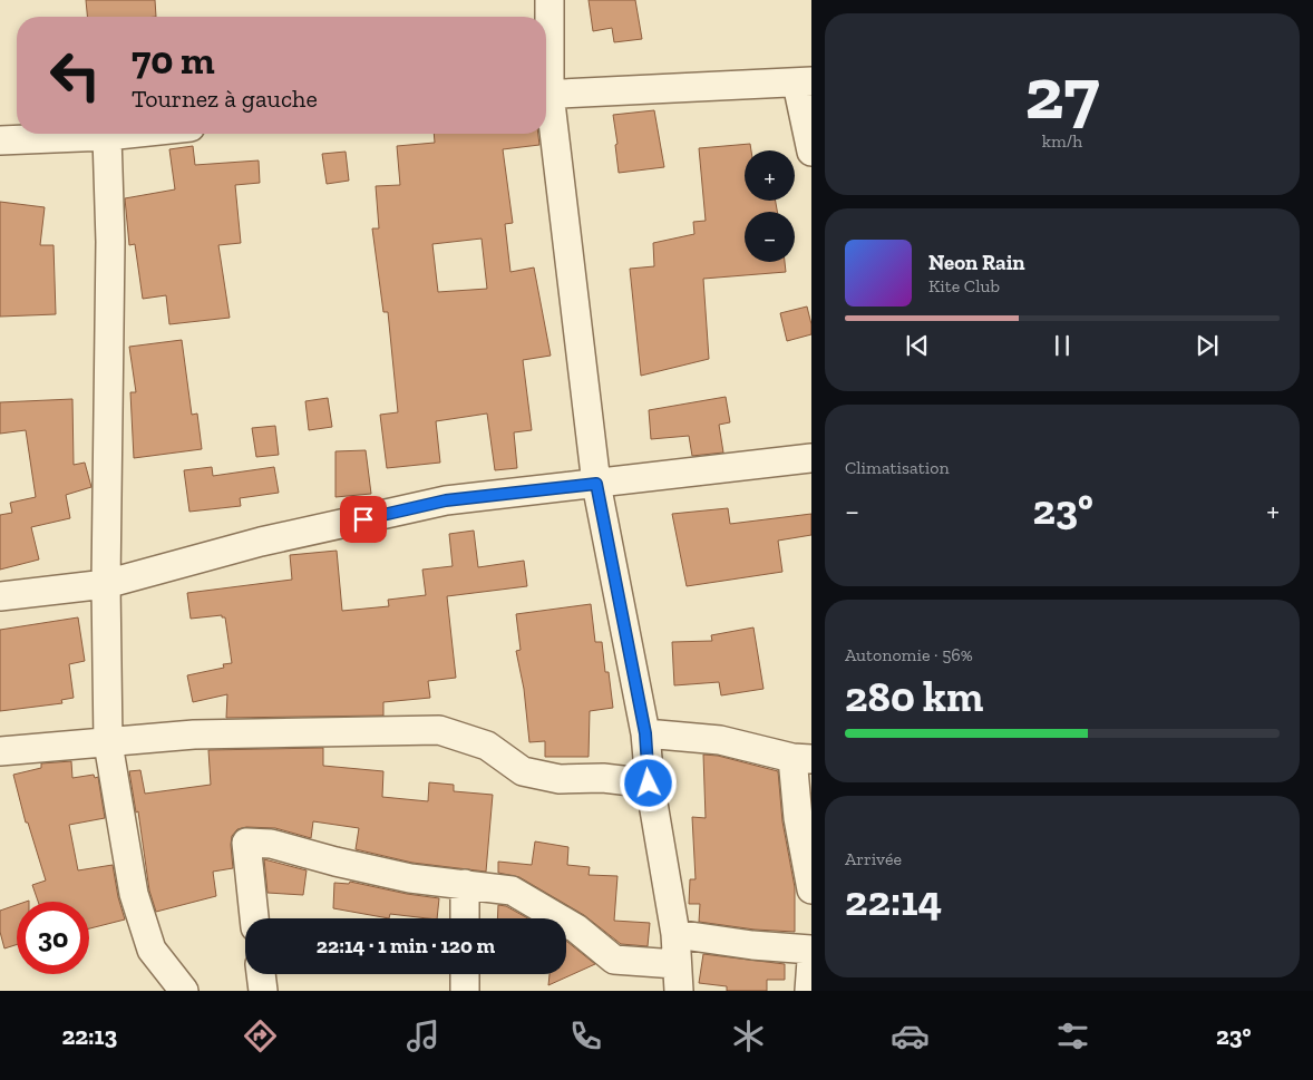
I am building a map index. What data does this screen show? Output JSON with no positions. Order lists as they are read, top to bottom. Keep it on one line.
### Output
{"page":{"tile":[["27","km/h"],"Climatisation",["Autonomie · 56%","280 km"],["Arrivée","22:14"]],"turn":["70 m","Tournez à gauche"],"map_buttons":["+","−"],"song":["Neon Rain","Kite Club"],"heat":["−","23°","+"],"limit":"30","trip":"22:14 · 1 min · 120 m","tabs":["22:13","23°"]}}
